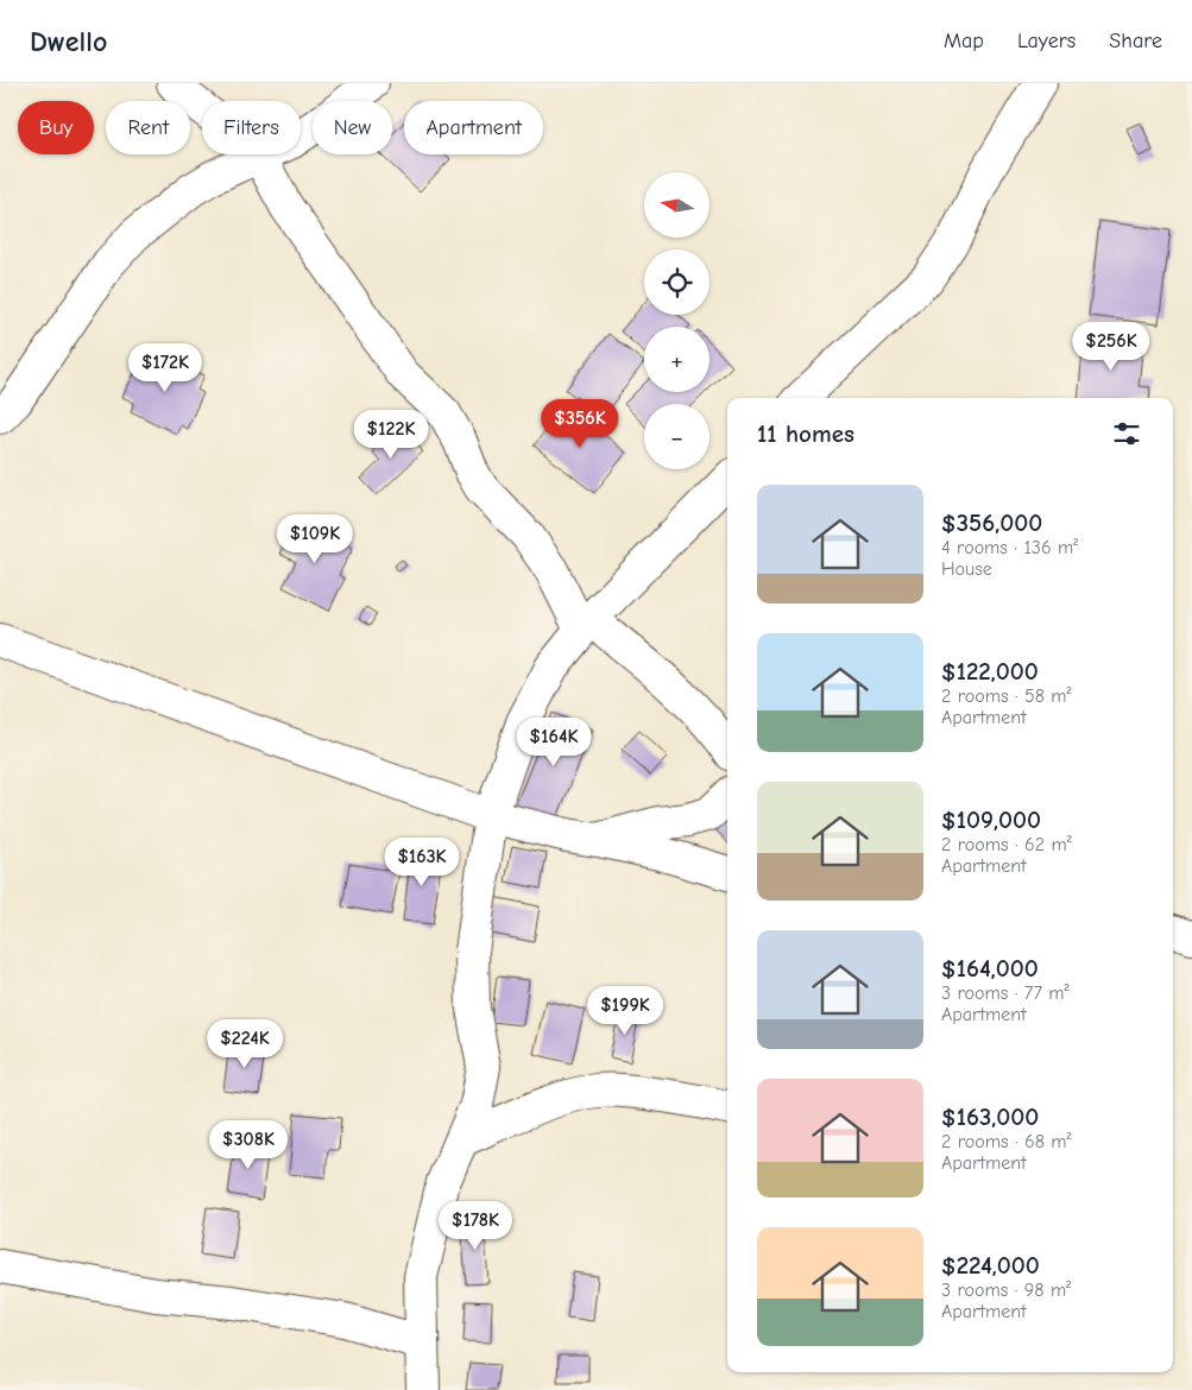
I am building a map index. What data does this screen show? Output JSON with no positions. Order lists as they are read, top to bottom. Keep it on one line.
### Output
{"north":"left","page":{"header":"Dwello","nav":["Map","Layers","Share"],"chip":["Buy","Rent","Filters","New","Apartment"],"map_buttons":["+","−"],"price":["$256K","$172K","$356K","$122K","$109K","$164K","$163K","$199K","$224K","$308K","$178K"],"heading":"11 homes","list":[{"name":"$356,000","note":"4 rooms · 136 m² · House"},{"name":"$122,000","note":"2 rooms · 58 m² · Apartment"},{"name":"$109,000","note":"2 rooms · 62 m² · Apartment"},{"name":"$164,000","note":"3 rooms · 77 m² · Apartment"},{"name":"$163,000","note":"2 rooms · 68 m² · Apartment"},{"name":"$224,000","note":"3 rooms · 98 m² · Apartment"}]}}
